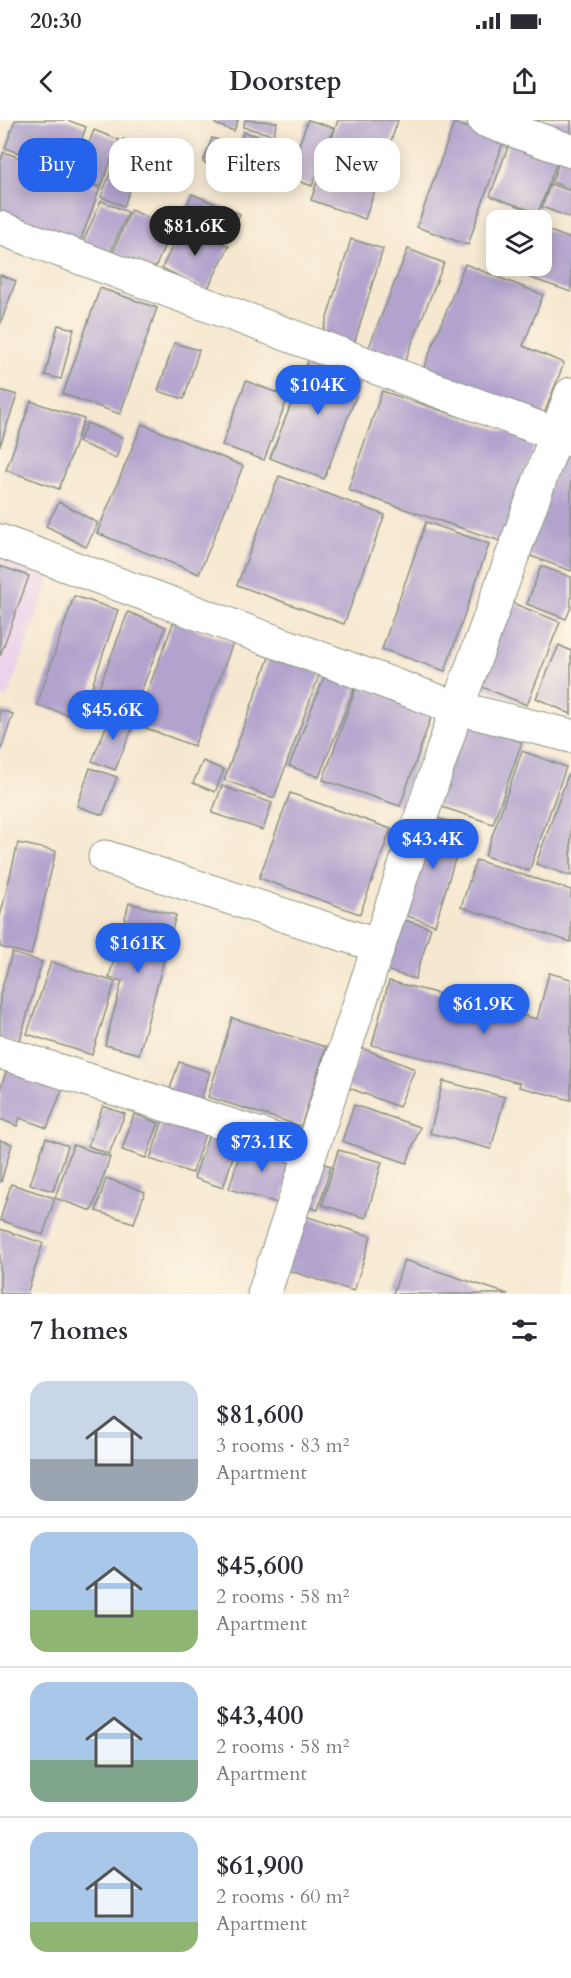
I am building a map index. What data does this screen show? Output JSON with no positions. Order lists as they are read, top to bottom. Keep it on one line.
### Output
{"page":{"status":"20:30","header":"Doorstep","chip":["Buy","Rent","Filters","New"],"price":["$81.6K","$104K","$45.6K","$43.4K","$161K","$61.9K","$73.1K"],"heading":"7 homes","list":[{"name":"$81,600","note":"3 rooms · 83 m² · Apartment"},{"name":"$45,600","note":"2 rooms · 58 m² · Apartment"},{"name":"$43,400","note":"2 rooms · 58 m² · Apartment"},{"name":"$61,900","note":"2 rooms · 60 m² · Apartment"}]}}
